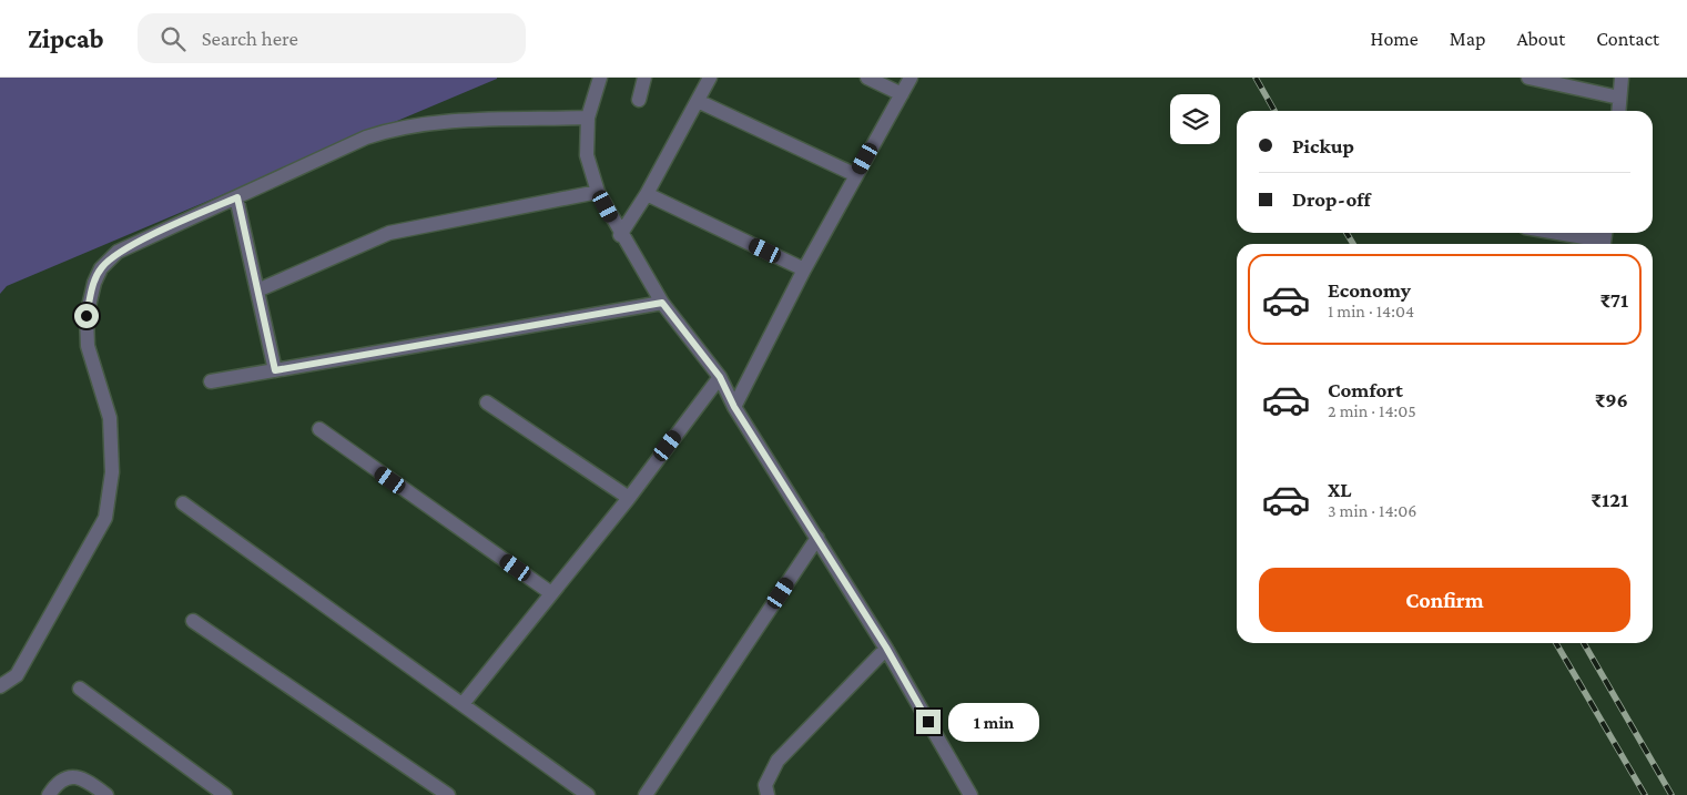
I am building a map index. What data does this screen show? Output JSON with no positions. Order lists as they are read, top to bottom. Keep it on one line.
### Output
{"page":{"header":"Zipcab","search":"Search here","nav":["Home","Map","About","Contact"],"banner":["Pickup","Drop-off"],"list":[{"name":"Economy","note":"1 min · 14:04","value":"₹71"},{"name":"Comfort","note":"2 min · 14:05","value":"₹96"},{"name":"XL","note":"3 min · 14:06","value":"₹121"}],"buttons":"Confirm","bubble":"1 min"}}
